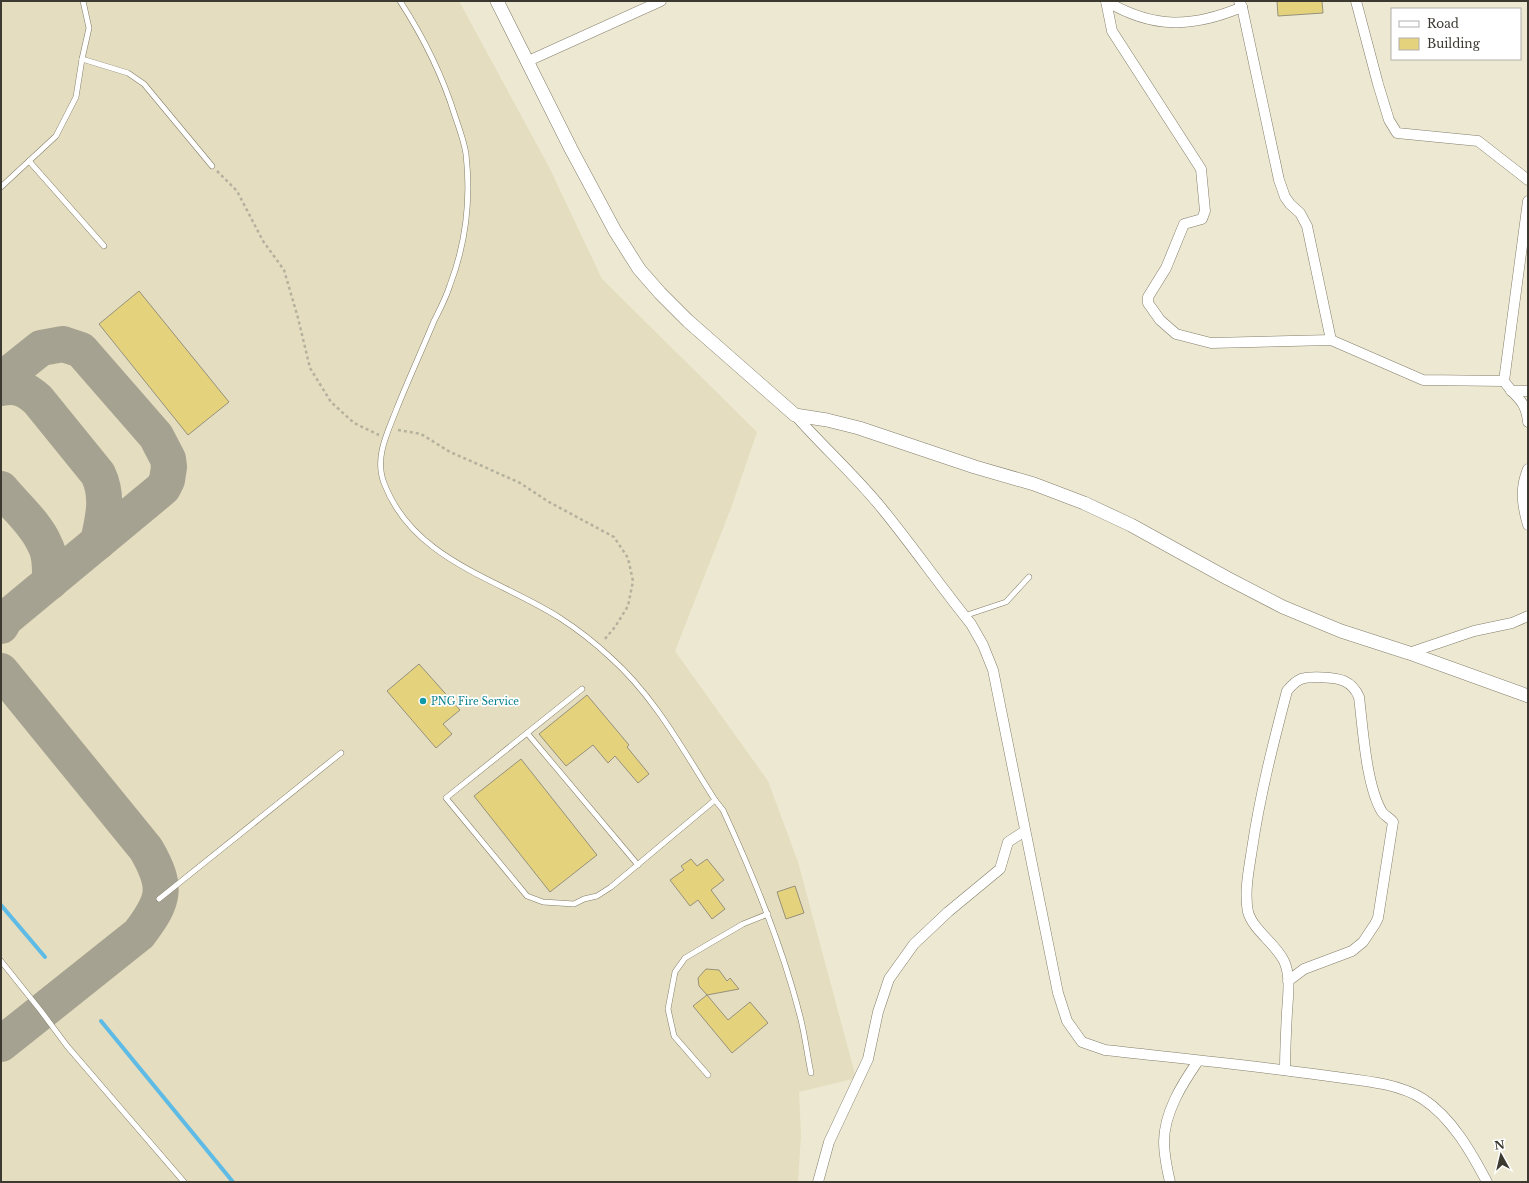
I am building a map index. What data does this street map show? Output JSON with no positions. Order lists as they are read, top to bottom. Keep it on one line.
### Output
{"places":["PNG Fire Service"],"legend":["Road","Building"],"north":"top"}
